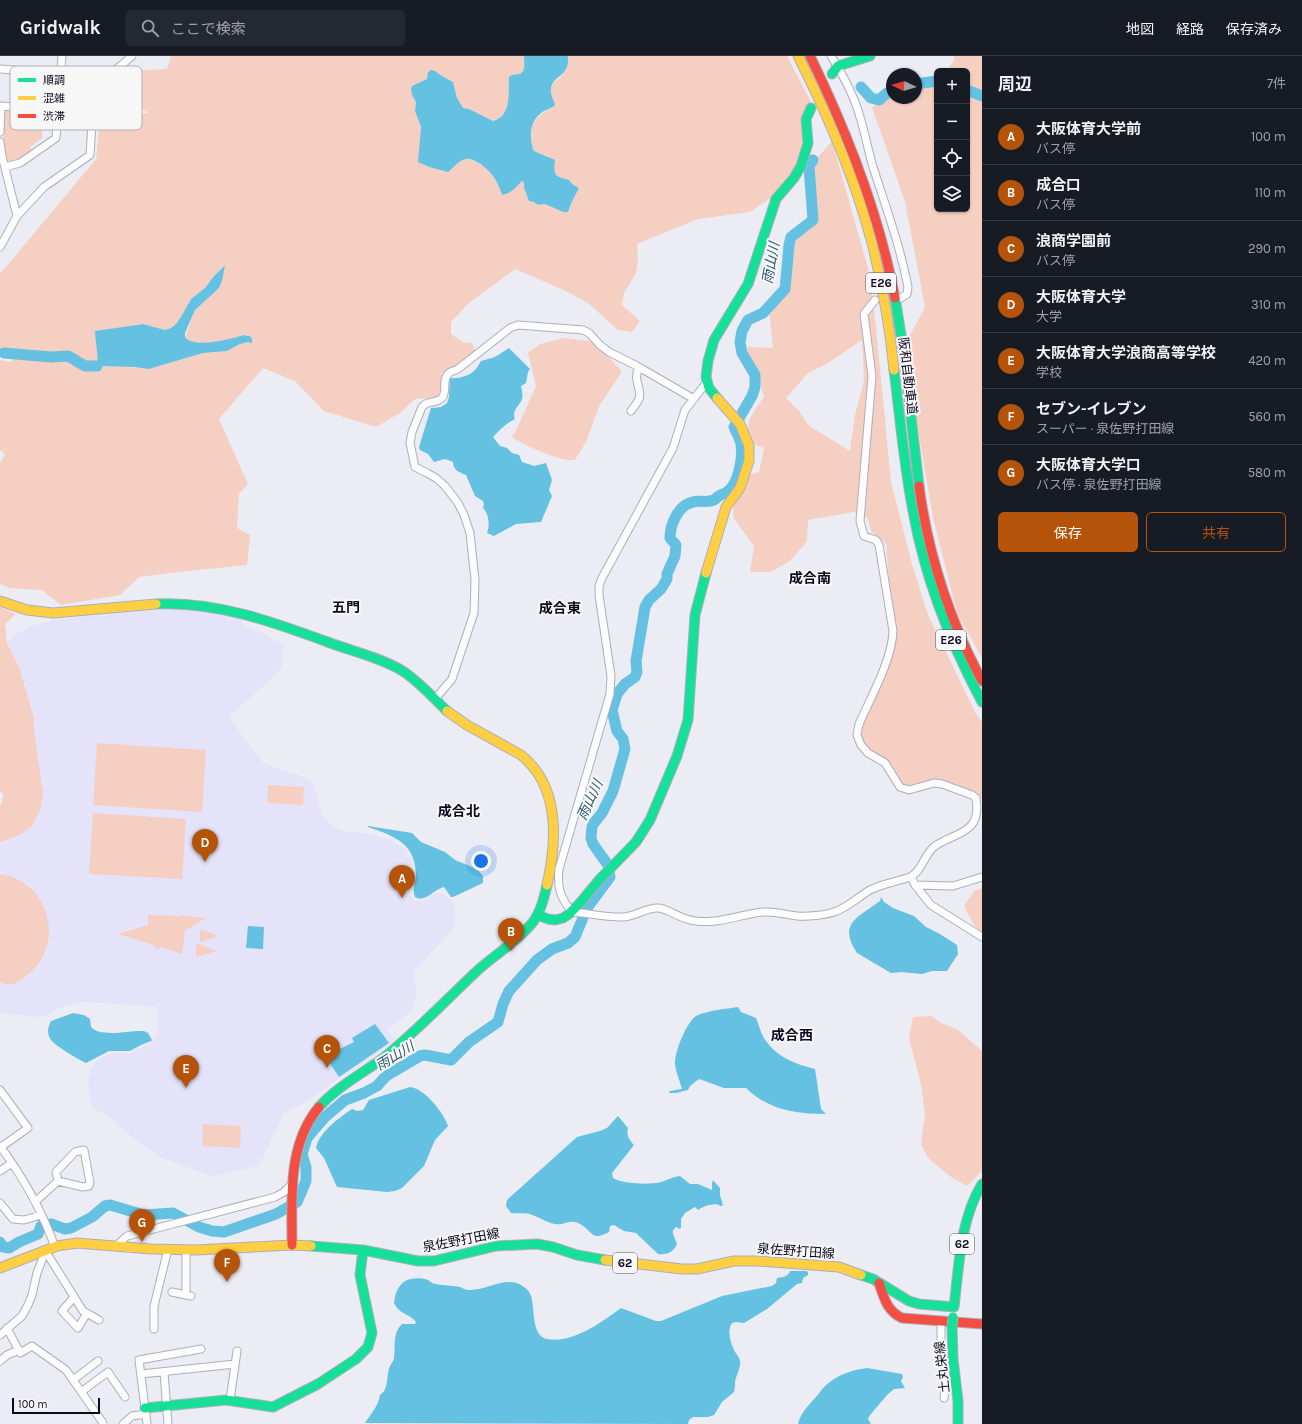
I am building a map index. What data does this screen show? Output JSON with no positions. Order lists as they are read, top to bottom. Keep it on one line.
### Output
{"streets":{"main road":["E26","阪和自動車道","泉佐野打田線","62","土丸栄線"]},"crossings":[["泉佐野打田線","62"],["泉佐野打田線","土丸栄線"],["62","土丸栄線"]],"districts":["成合南","五門","成合東","成合北","成合西"],"water":["雨山川"],"legend":["順調","混雑","渋滞"],"scale_bar":"100 m","north":"left","page":{"header":"Gridwalk","search":"ここで検索","nav":["地図","経路","保存済み"],"heading":["周辺","7件"],"map_buttons":["+","−"],"list":[{"mark":"A","name":"大阪体育大学前","note":"バス停","value":"100 m"},{"mark":"B","name":"成合口","note":"バス停","value":"110 m"},{"mark":"C","name":"浪商学園前","note":"バス停","value":"290 m"},{"mark":"D","name":"大阪体育大学","note":"大学","value":"310 m"},{"mark":"E","name":"大阪体育大学浪商高等学校","note":"学校","value":"420 m"},{"mark":"F","name":"セブン-イレブン","note":"スーパー · 泉佐野打田線","value":"560 m"},{"mark":"G","name":"大阪体育大学口","note":"バス停 · 泉佐野打田線","value":"580 m"}],"buttons":["保存","共有"],"pins":["D","A","B","C","E","G","F"],"scale":"100 m"}}
